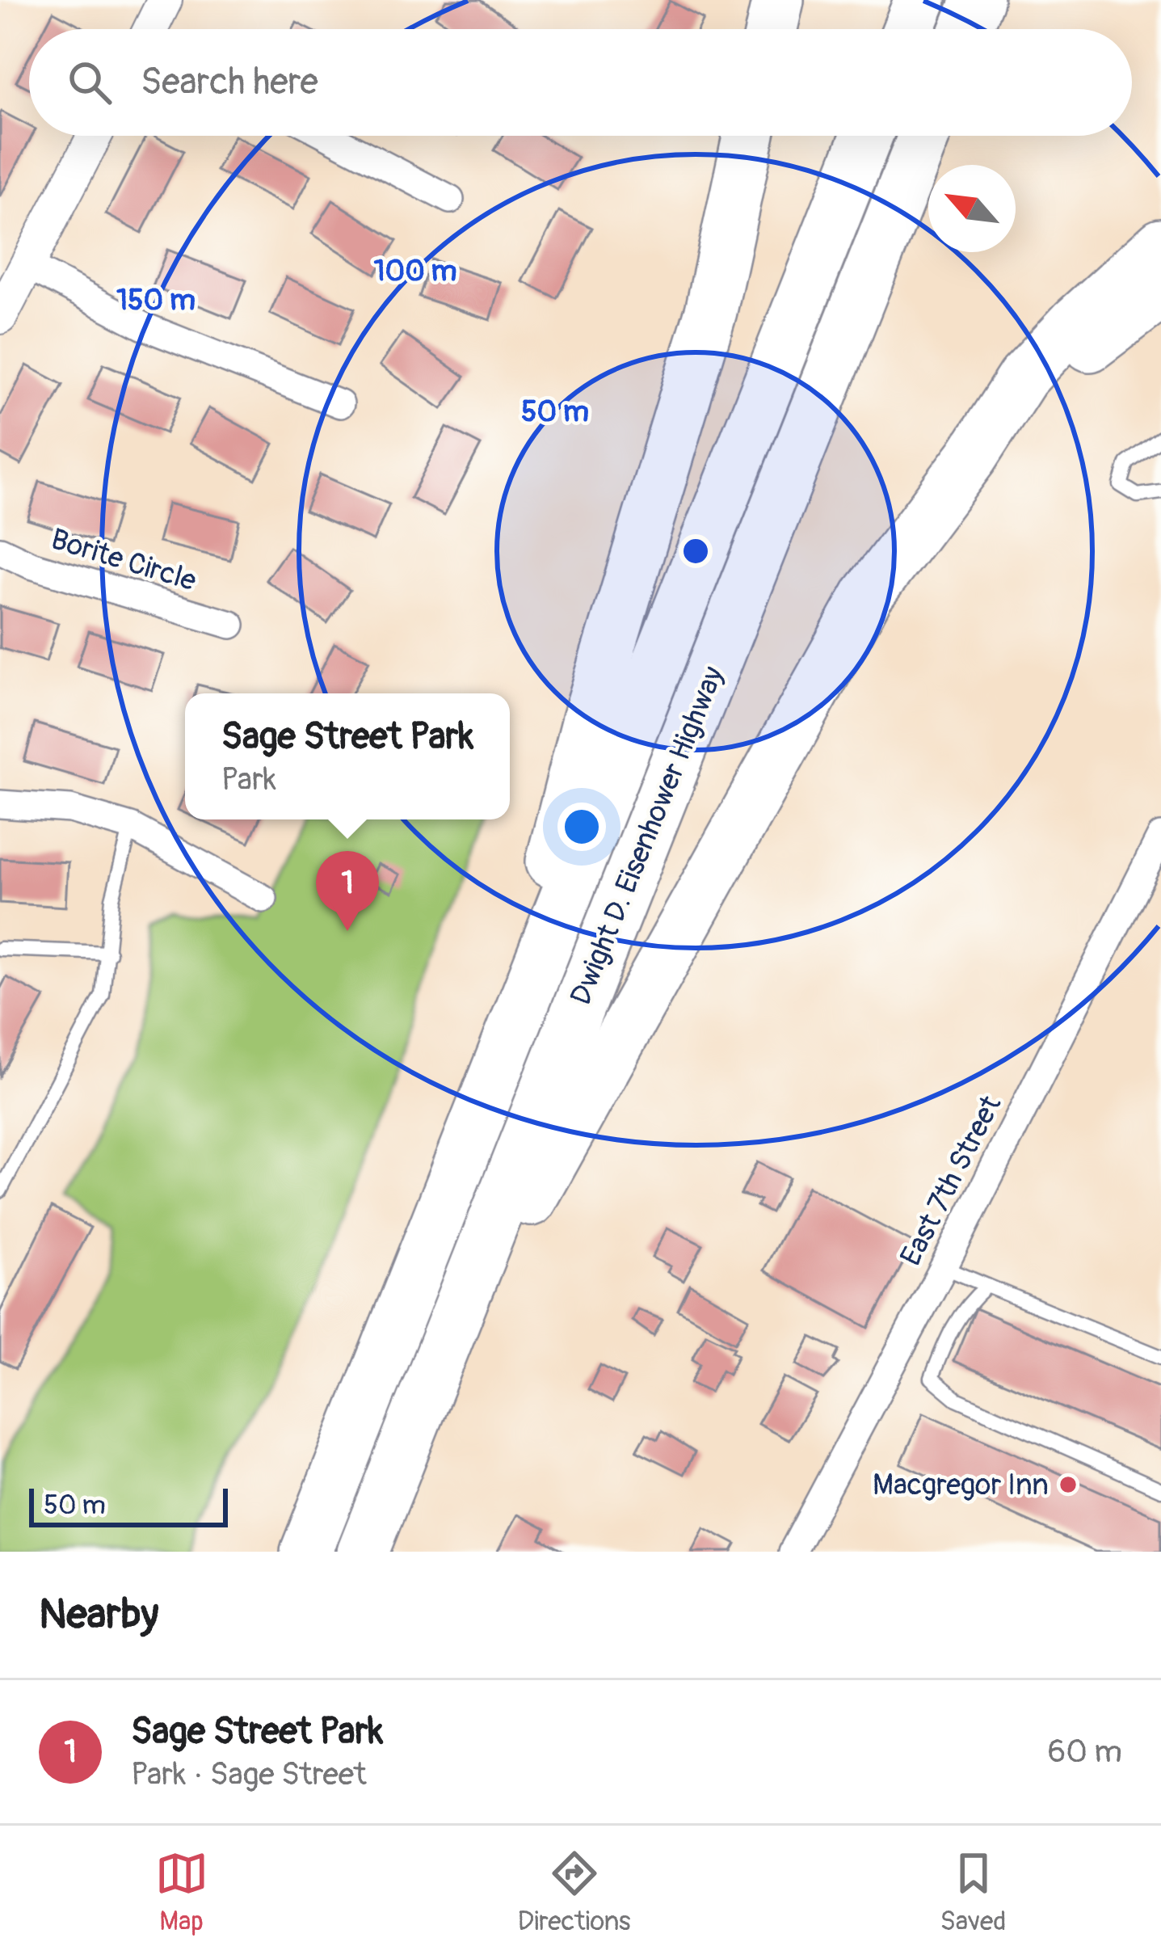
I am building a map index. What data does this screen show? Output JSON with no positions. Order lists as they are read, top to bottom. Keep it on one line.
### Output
{"streets":{"highway":["Dwight D. Eisenhower Highway"],"street":["Borite Circle","East 7th Street"]},"places":["Macgregor Inn"],"scale_bar":"50 m","north":"top left","page":{"search":"Search here","popup":["Sage Street Park","Park"],"pins":"1","scale":"50 m","heading":"Nearby","list":[{"mark":"1","name":"Sage Street Park","note":"Park · Sage Street","value":"60 m"}],"nav":["Map","Directions","Saved"]},"rings":["100 m","150 m","50 m"]}
